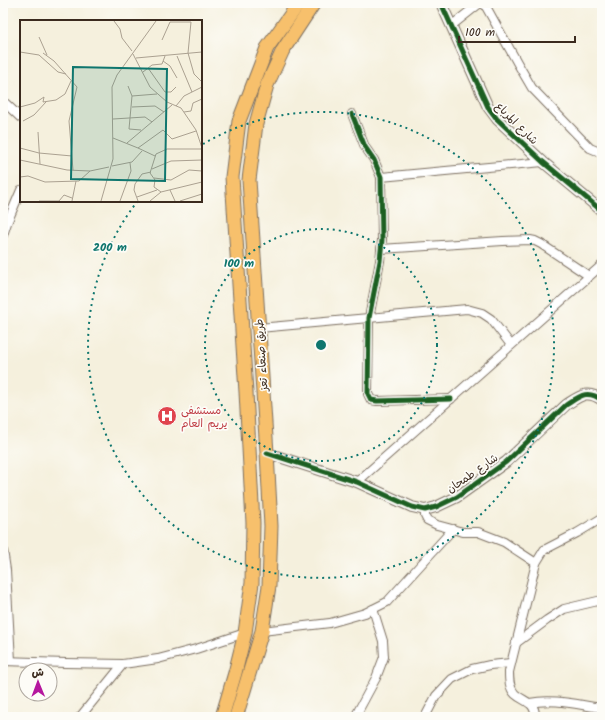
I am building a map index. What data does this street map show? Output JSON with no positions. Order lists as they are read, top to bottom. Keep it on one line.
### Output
{"streets":{"highway":["طريق صنعاء تعز"],"street":["شارع المرباع","شارع طمحان"]},"places":{"hospital":["مستشفى يريم العام"]},"scale_bar":"100 m","north":"top","rings":["200 m","100 m"]}
